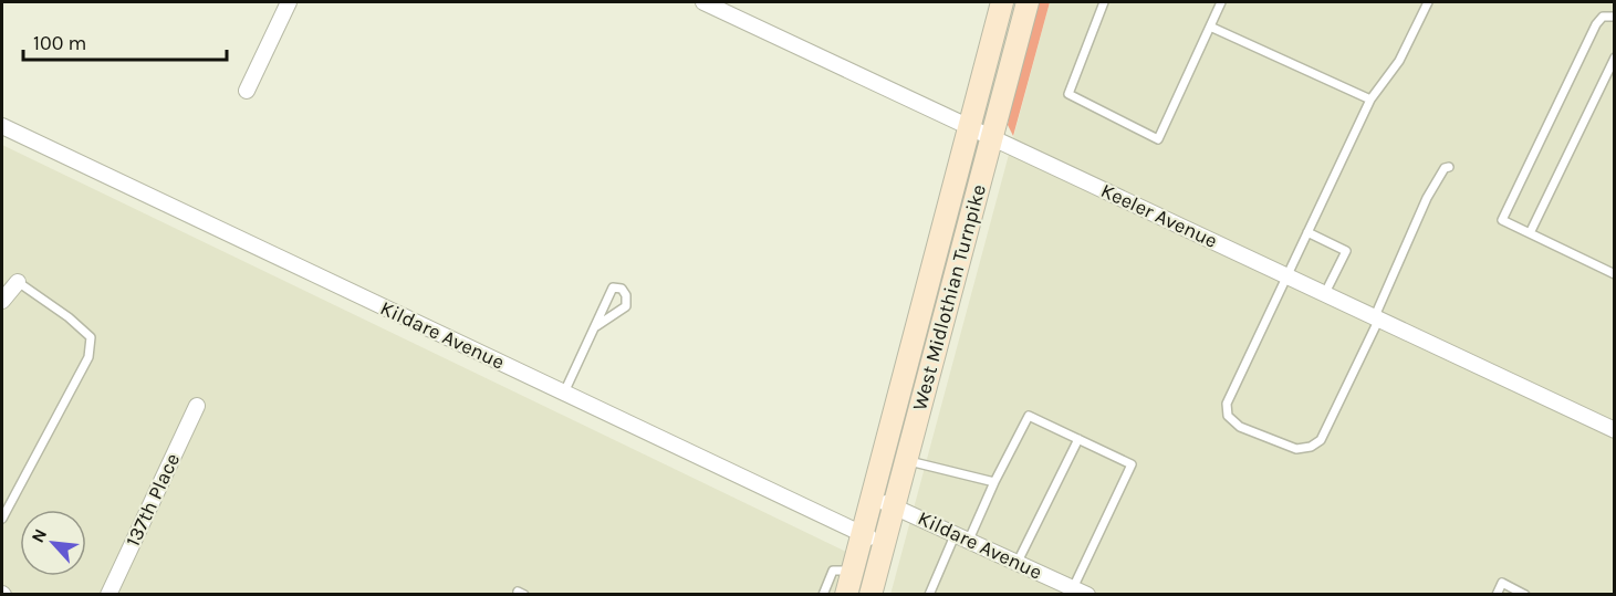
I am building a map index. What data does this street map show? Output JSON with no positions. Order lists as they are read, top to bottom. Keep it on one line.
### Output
{"streets":{"main road":["West Midlothian Turnpike"],"street":["Keeler Avenue","Kildare Avenue","137th Place"]},"crossings":[["Keeler Avenue","West Midlothian Turnpike"],["West Midlothian Turnpike","Kildare Avenue"]],"scale_bar":"100 m","north":"top left"}
